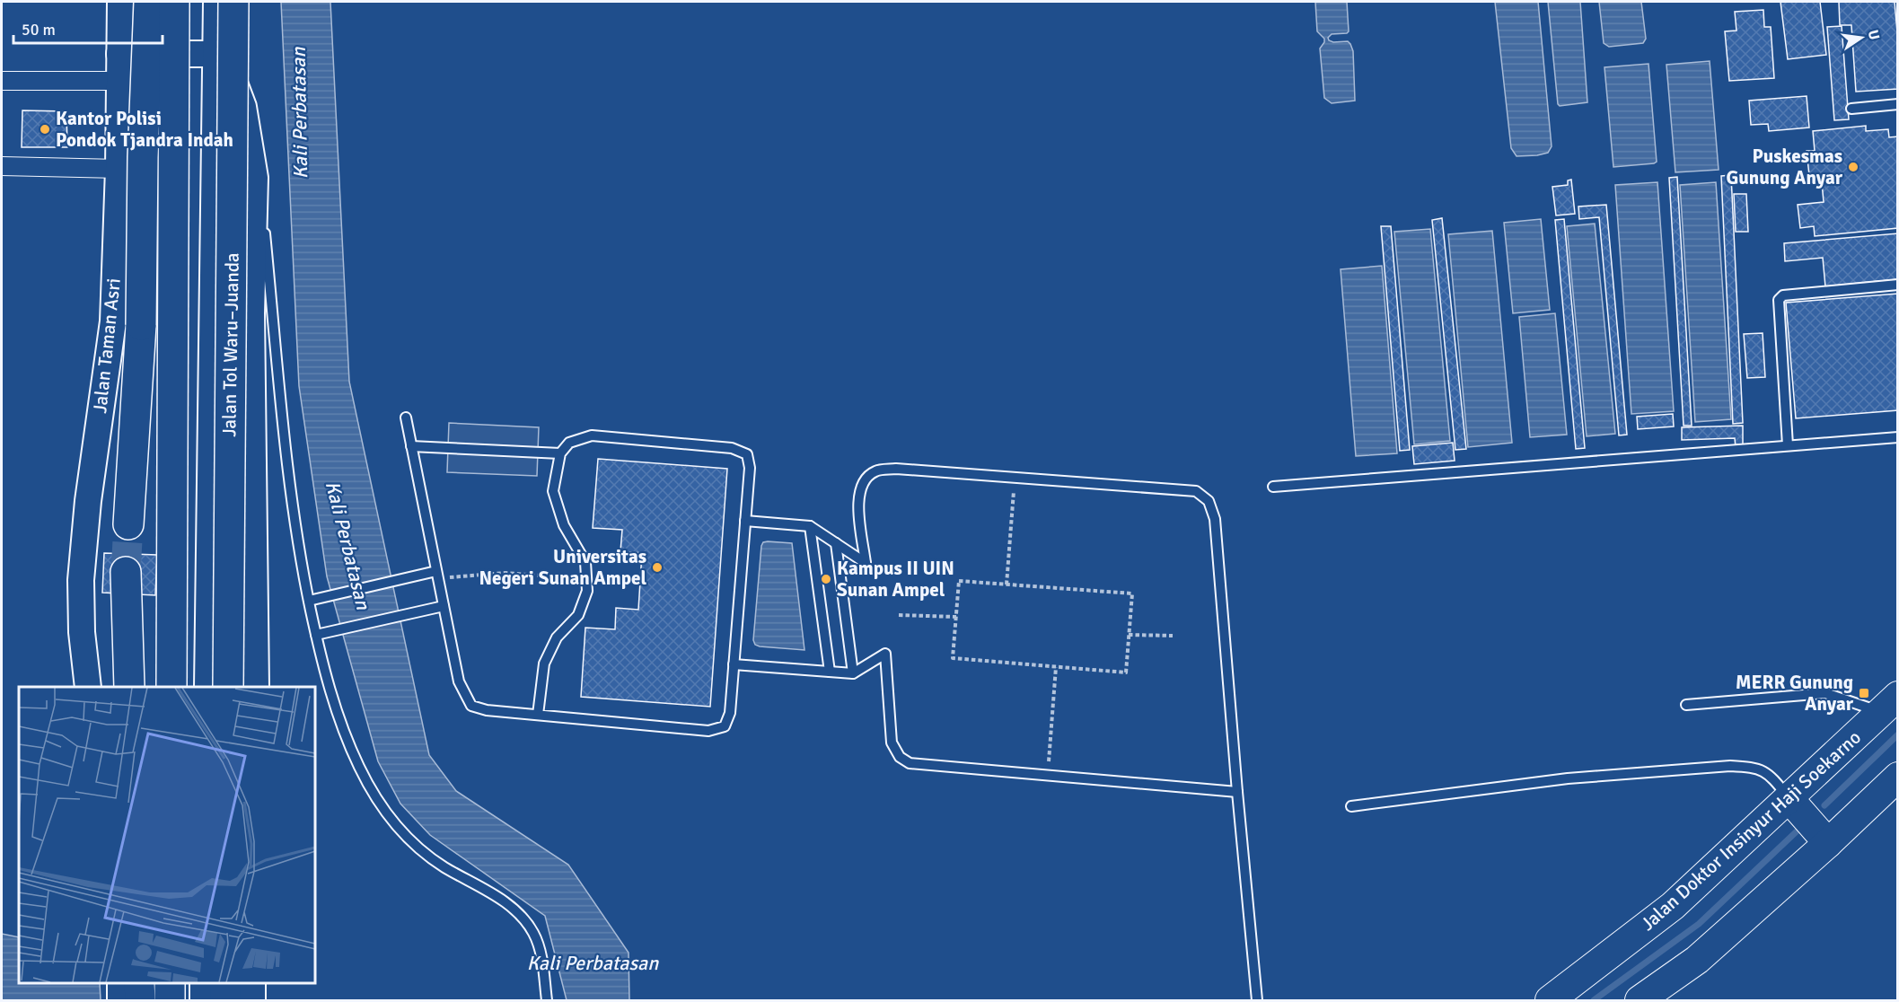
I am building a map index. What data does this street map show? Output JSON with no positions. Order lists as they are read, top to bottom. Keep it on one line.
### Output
{"streets":{"highway":["Jalan Tol Waru–Juanda"],"main road":["Jalan Taman Asri","Jalan Doktor Insinyur Haji Soekarno"]},"water":["Kali Perbatasan"],"places":{"other":["Kantor Polisi Pondok Tjandra Indah","Puskesmas Gunung Anyar","Universitas Negeri Sunan Ampel","Kampus II UIN Sunan Ampel"],"transit":["MERR Gunung Anyar"]},"scale_bar":"50 m","north":"right"}
